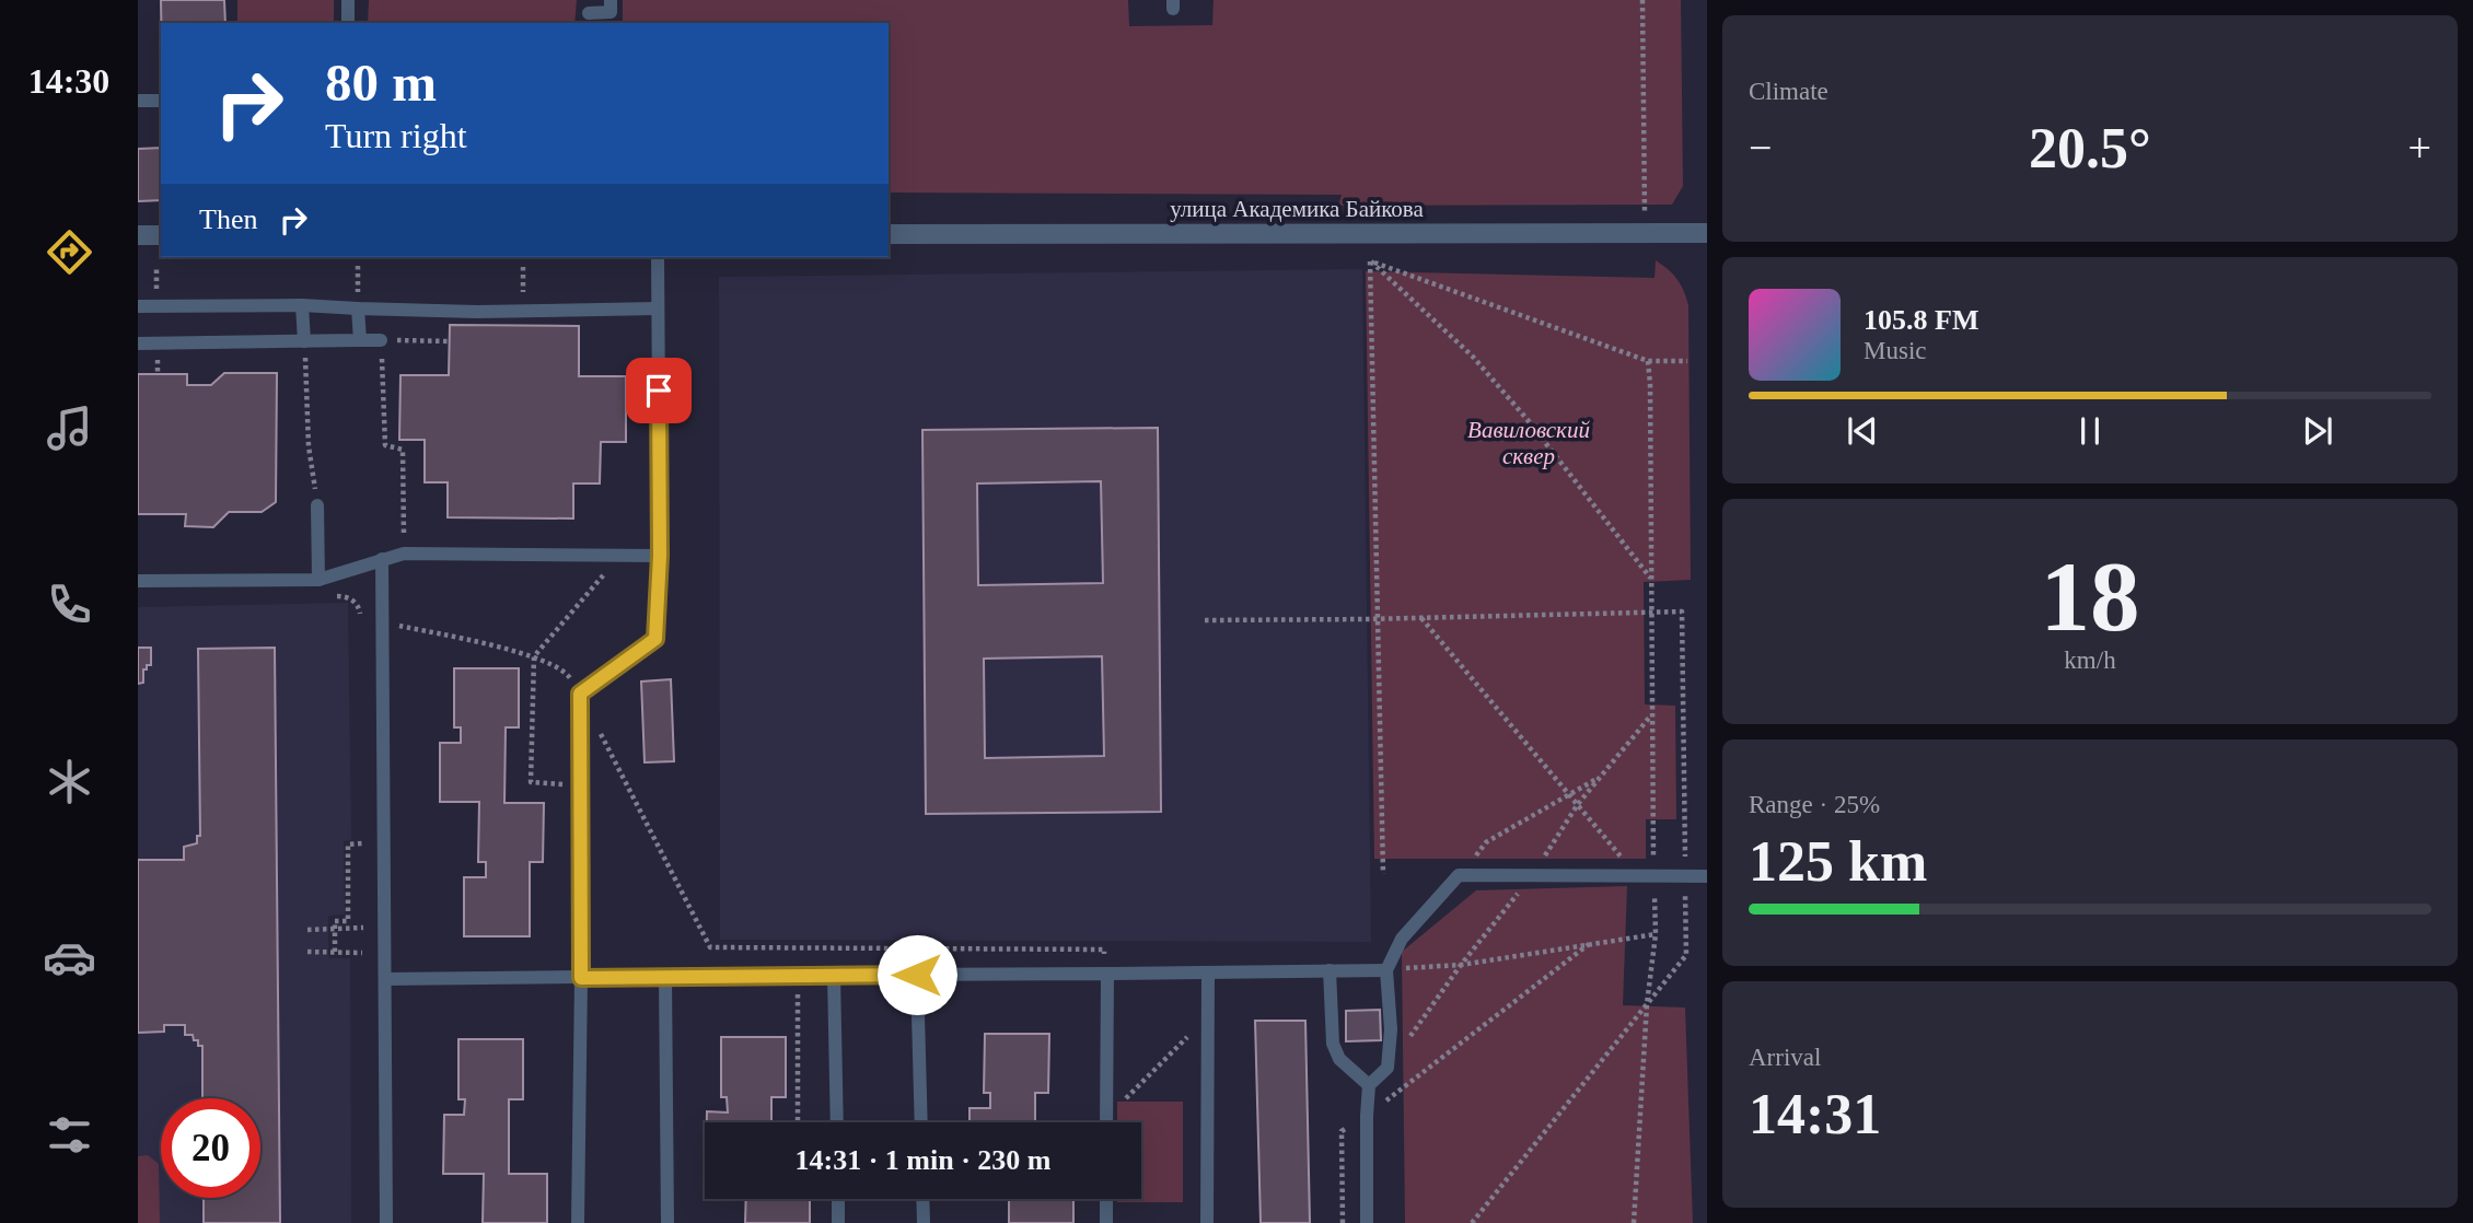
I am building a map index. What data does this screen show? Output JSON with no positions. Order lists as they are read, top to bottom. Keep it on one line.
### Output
{"streets":{"street":["улица Академика Байкова"]},"parks":["Вавиловский сквер"],"page":{"tabs":"14:30","tile":["Climate",["18","km/h"],["Range · 25%","125 km"],["Arrival","14:31"]],"turn":["80 m","Turn right"],"heat":["−","20.5°","+"],"then":"Then","song":["105.8 FM","Music"],"limit":"20","trip":"14:31 · 1 min · 230 m"}}
